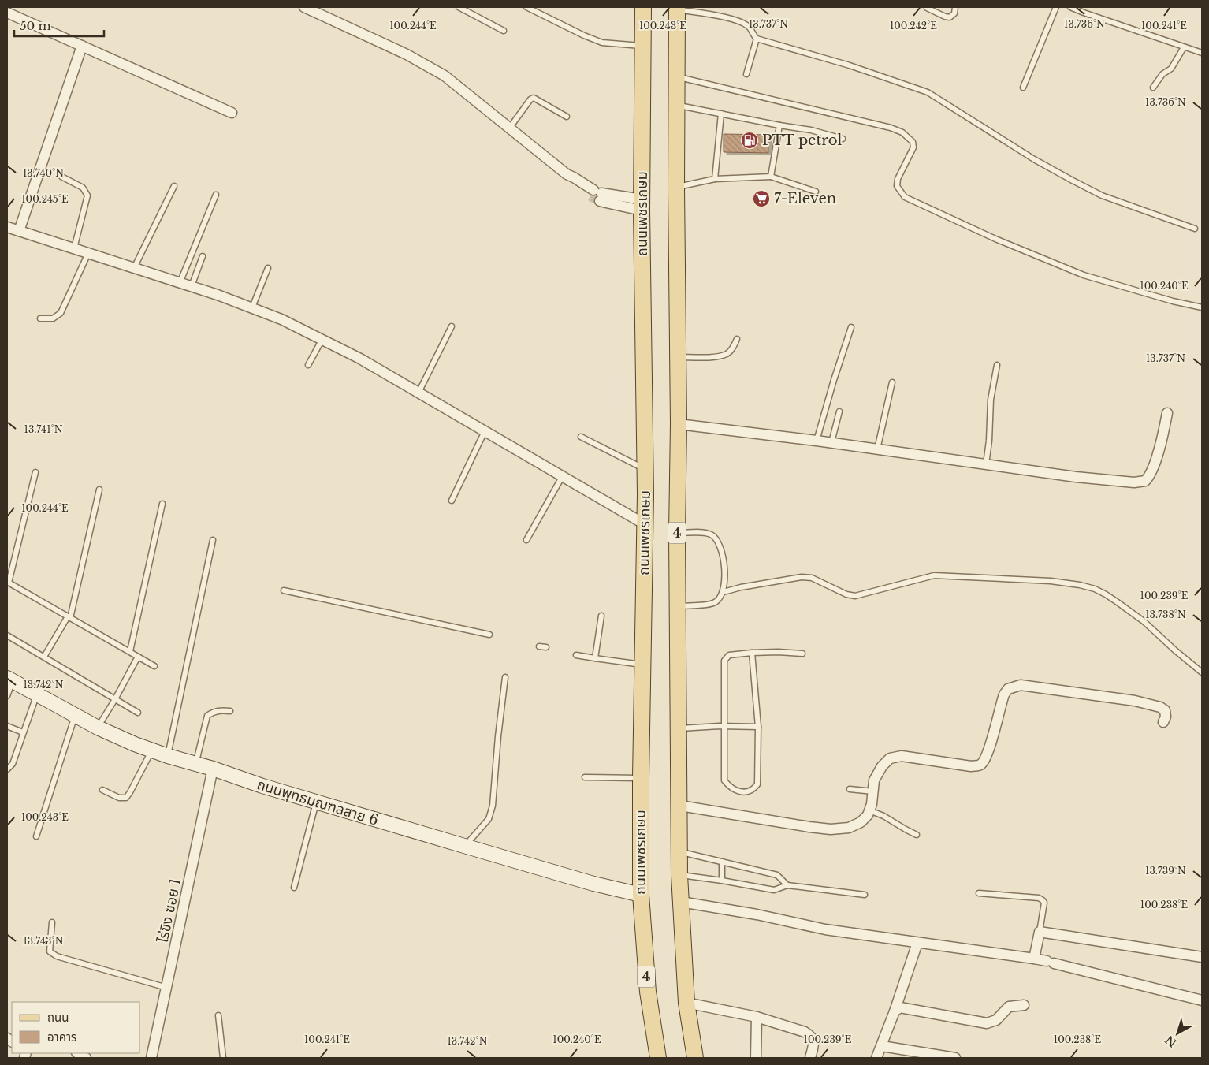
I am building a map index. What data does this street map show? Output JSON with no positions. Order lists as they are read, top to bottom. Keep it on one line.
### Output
{"streets":{"main road":["ถนนเพชรเกษม","4","ถนนพุทธมณฑลสาย 6"],"street":["ไร่ขิง ซอย 1"]},"crossings":[["ถนนเพชรเกษม","ถนนพุทธมณฑลสาย 6"],["ถนนพุทธมณฑลสาย 6","ไร่ขิง ซอย 1"]],"places":{"fuel station":["PTT petrol"],"supermarket":["7-Eleven"]},"legend":["ถนน","อาคาร"],"scale_bar":"50 m","north":"bottom left","coordinates":["13.737°N","13.736°N","100.244°E","100.243°E","100.242°E","100.241°E","13.740°N","100.245°E","100.240°E","13.741°N","100.239°E","13.738°N","13.742°N","13.739°N","100.238°E","13.743°N"]}
